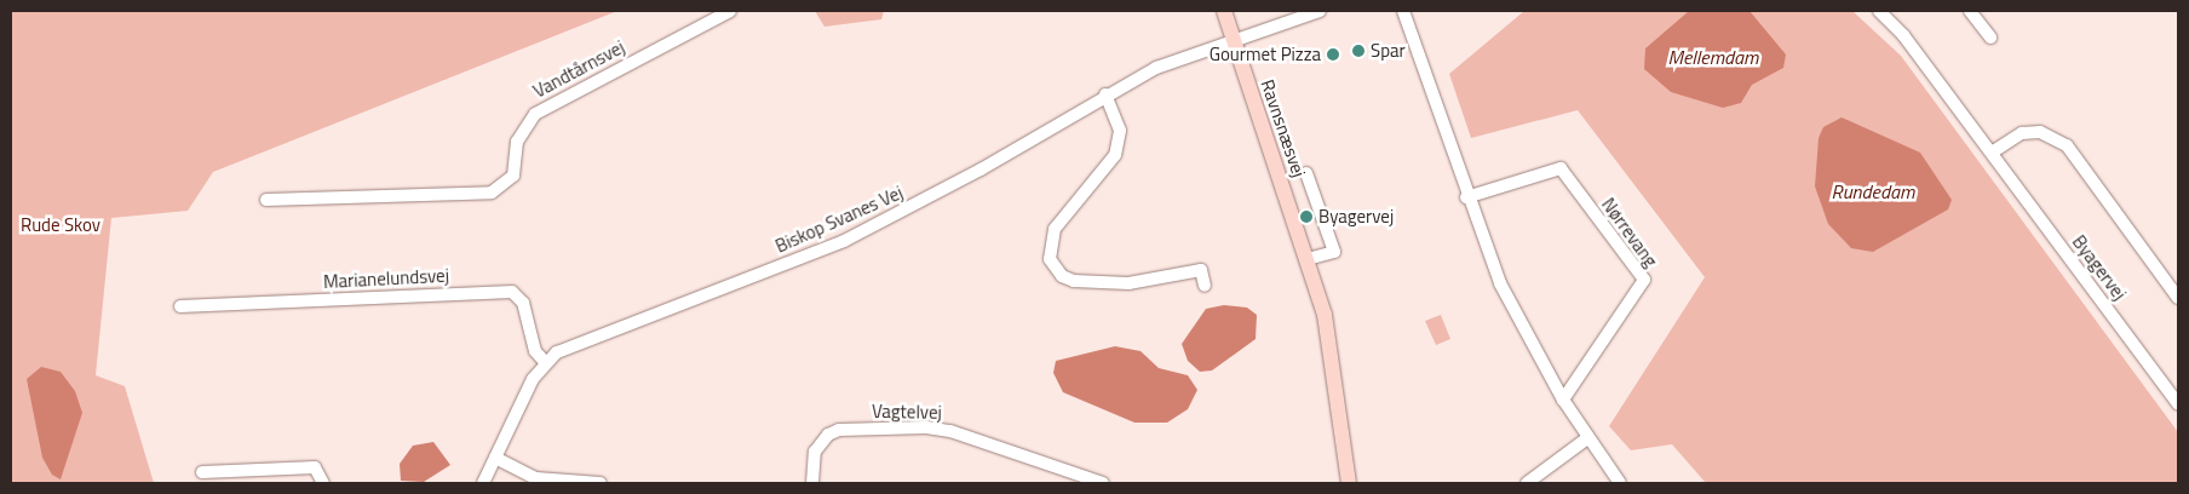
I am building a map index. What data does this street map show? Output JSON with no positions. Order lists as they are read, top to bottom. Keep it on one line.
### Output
{"streets":{"main road":["Ravnsnæsvej"],"street":["Vandtårnsvej","Biskop Svanes Vej","Nørrevang","Byagervej","Marianelundsvej","Vagtelvej"]},"crossings":[["Ravnsnæsvej","Biskop Svanes Vej"],["Biskop Svanes Vej","Marianelundsvej"]],"water":["Mellemdam","Rundedam"],"parks":["Rude Skov"],"places":["Spar","Gourmet Pizza","Byagervej"]}
